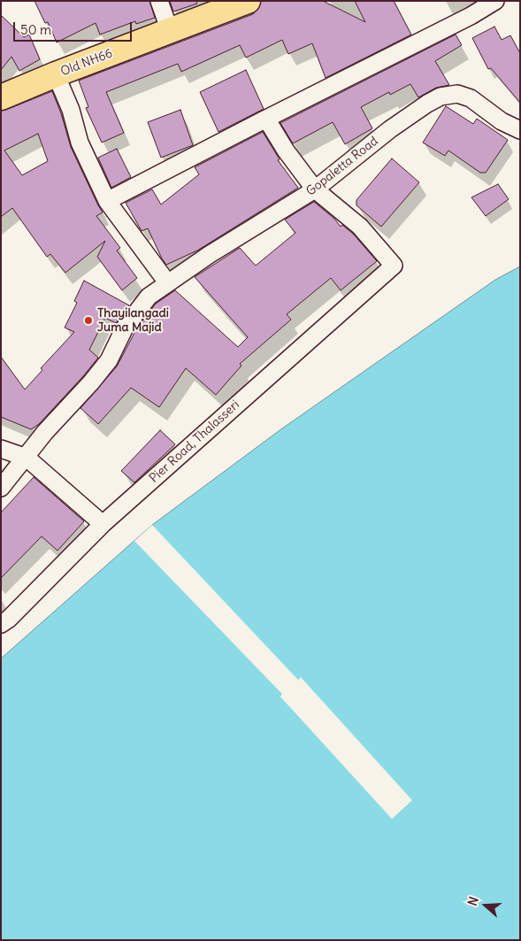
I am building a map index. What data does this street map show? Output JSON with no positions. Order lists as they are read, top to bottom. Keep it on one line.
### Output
{"streets":{"main road":["Old NH66"],"street":["Gopaletta Road","Pier Road, Thalasseri"]},"crossings":[["Gopaletta Road","Pier Road, Thalasseri"]],"places":["Thayilangadi Juma Majid"],"scale_bar":"50 m","north":"left"}
